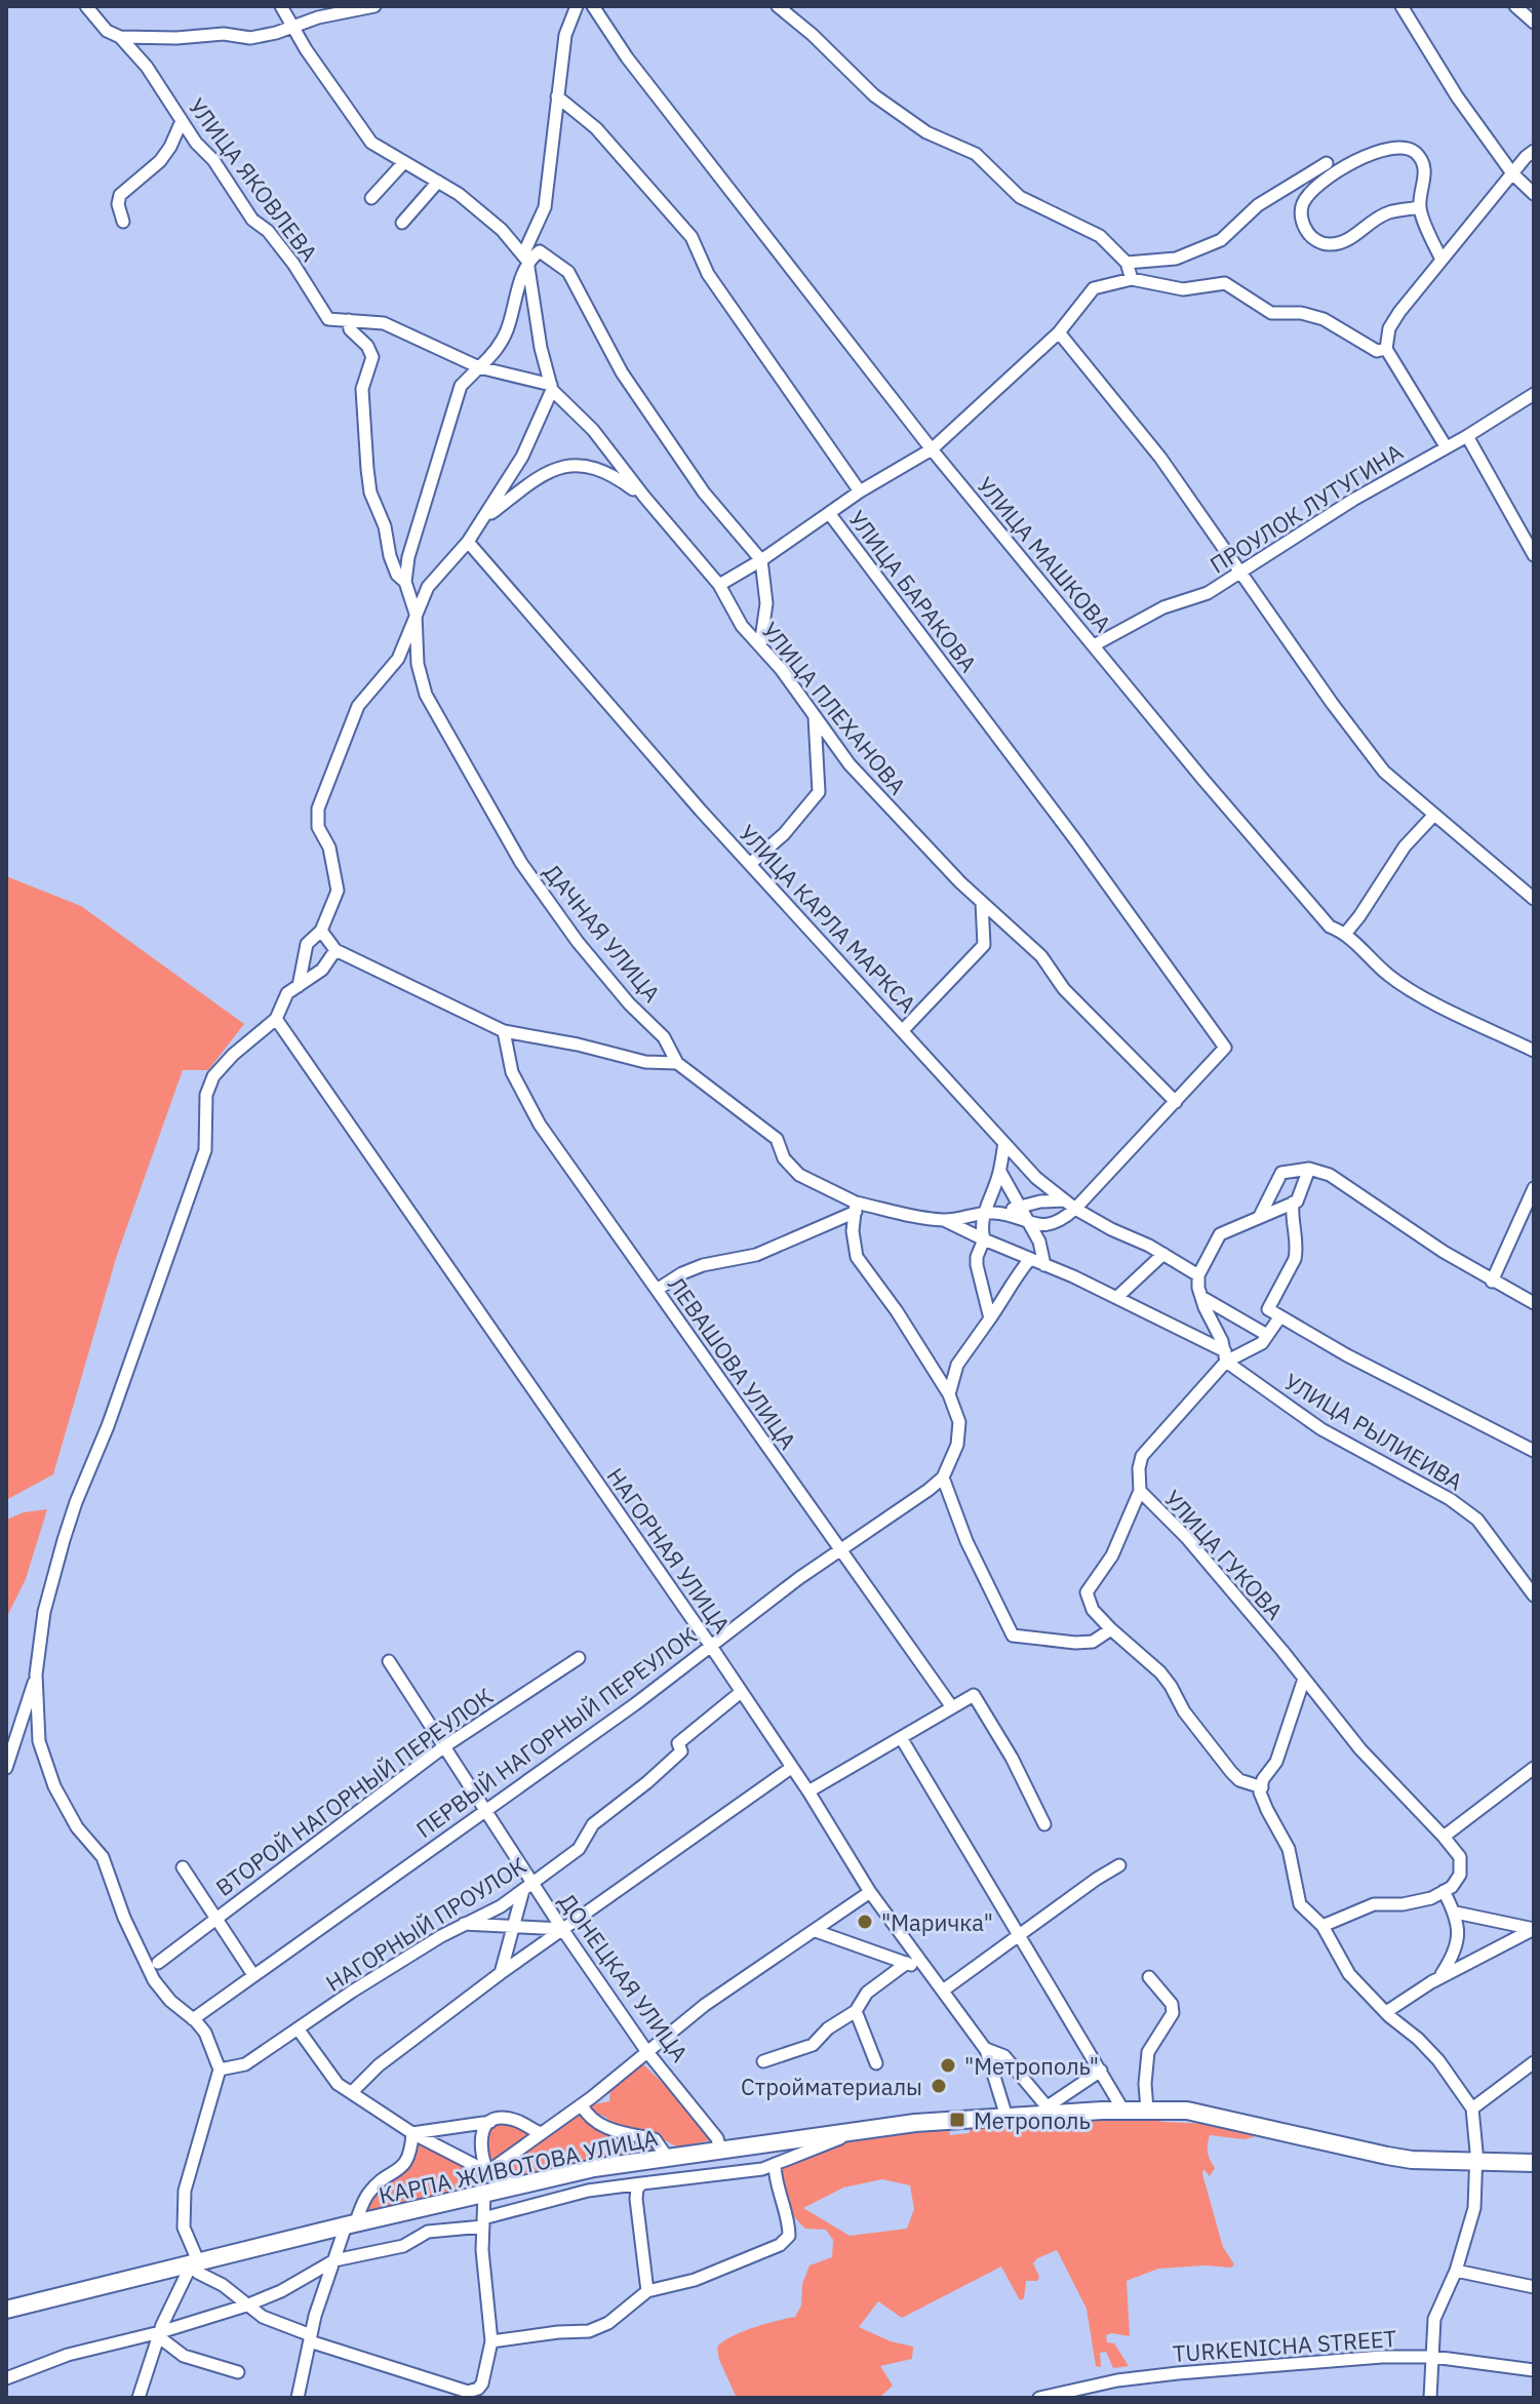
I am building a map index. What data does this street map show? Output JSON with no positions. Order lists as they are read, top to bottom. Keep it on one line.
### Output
{"streets":{"main road":["КАРПА ЖИВОТОВА УЛИЦА"],"street":["УЛИЦА ЯКОВЛЕВА","ПРОУЛОК ЛУТУГИНА","УЛИЦА МАШКОВА","УЛИЦА БАРАКОВА","УЛИЦА ПЛЕХАНОВА","УЛИЦА КАРЛА МАРКСА","ДАЧНАЯ УЛИЦА","ЛЕВАШОВА УЛИЦА","УЛИЦА РЫЛИЕИВА","НАГОРНАЯ УЛИЦА","УЛИЦА ГУКОВА","ПЕРВЫЙ НАГОРНЫЙ ПЕРЕУЛОК","ВТОРОЙ НАГОРНЫЙ ПЕРЕУЛОК","НАГОРНЫЙ ПРОУЛОК","ДОНЕЦКАЯ УЛИЦА","TURKENICHA STREET"]},"crossings":[["УЛИЦА ЯКОВЛЕВА","УЛИЦА ПЛЕХАНОВА"],["УЛИЦА ЯКОВЛЕВА","ДАЧНАЯ УЛИЦА"],["ПРОУЛОК ЛУТУГИНА","УЛИЦА МАШКОВА"],["УЛИЦА БАРАКОВА","УЛИЦА ПЛЕХАНОВА"],["ДАЧНАЯ УЛИЦА","УЛИЦА РЫЛИЕИВА"],["ЛЕВАШОВА УЛИЦА","ПЕРВЫЙ НАГОРНЫЙ ПЕРЕУЛОК"],["УЛИЦА РЫЛИЕИВА","УЛИЦА ГУКОВА"],["НАГОРНАЯ УЛИЦА","ПЕРВЫЙ НАГОРНЫЙ ПЕРЕУЛОК"],["НАГОРНАЯ УЛИЦА","НАГОРНЫЙ ПРОУЛОК"],["НАГОРНАЯ УЛИЦА","КАРПА ЖИВОТОВА УЛИЦА"],["ПЕРВЫЙ НАГОРНЫЙ ПЕРЕУЛОК","ДОНЕЦКАЯ УЛИЦА"],["ВТОРОЙ НАГОРНЫЙ ПЕРЕУЛОК","ДОНЕЦКАЯ УЛИЦА"],["НАГОРНЫЙ ПРОУЛОК","ДОНЕЦКАЯ УЛИЦА"],["ДОНЕЦКАЯ УЛИЦА","КАРПА ЖИВОТОВА УЛИЦА"]],"places":{"other":["\"Маричка\"","\"Метрополь\"","Стройматериалы"],"transit":["Метрополь"]}}
